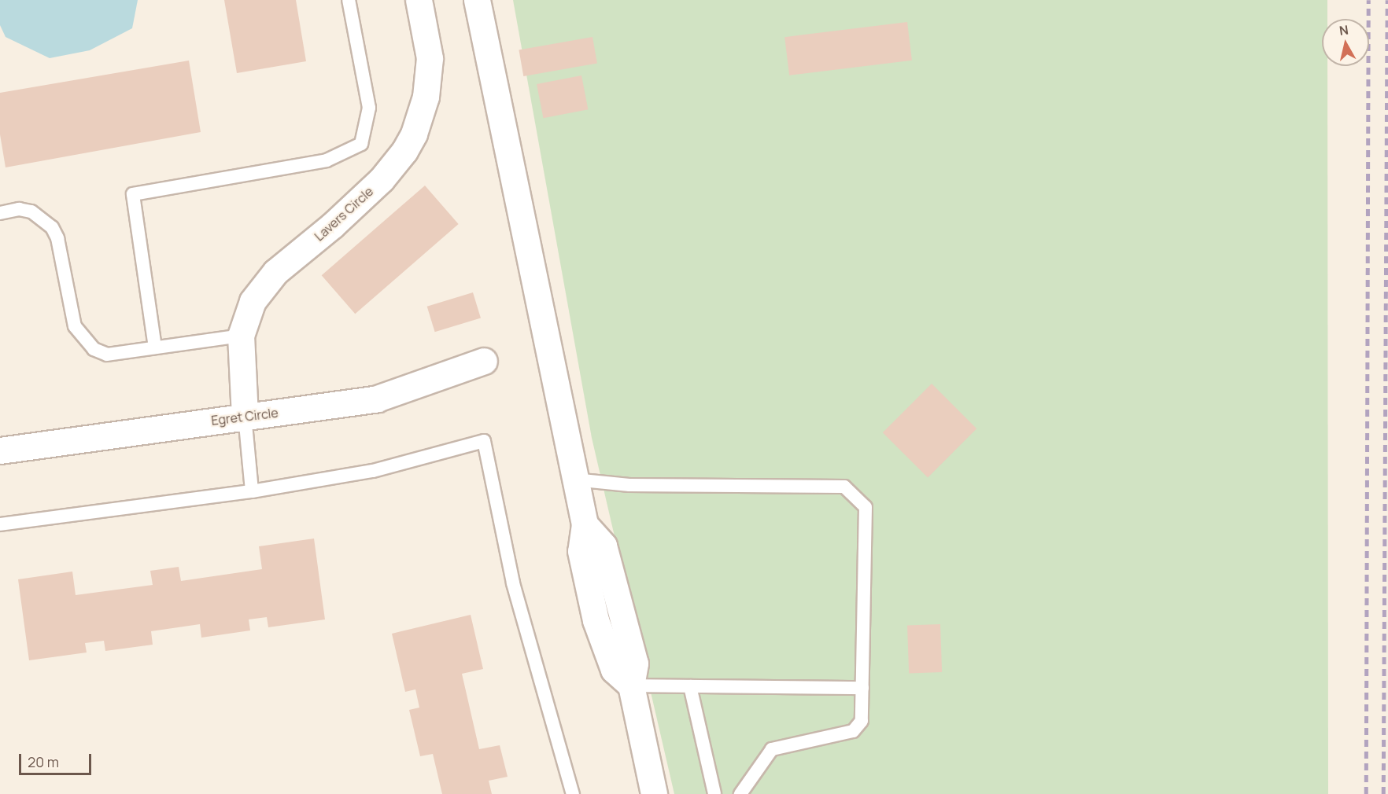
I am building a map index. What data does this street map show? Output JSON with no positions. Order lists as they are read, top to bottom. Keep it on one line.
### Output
{"streets":{"street":["Lavers Circle","Egret Circle"]},"crossings":[["Lavers Circle","Egret Circle"]],"scale_bar":"20 m","north":"top"}
